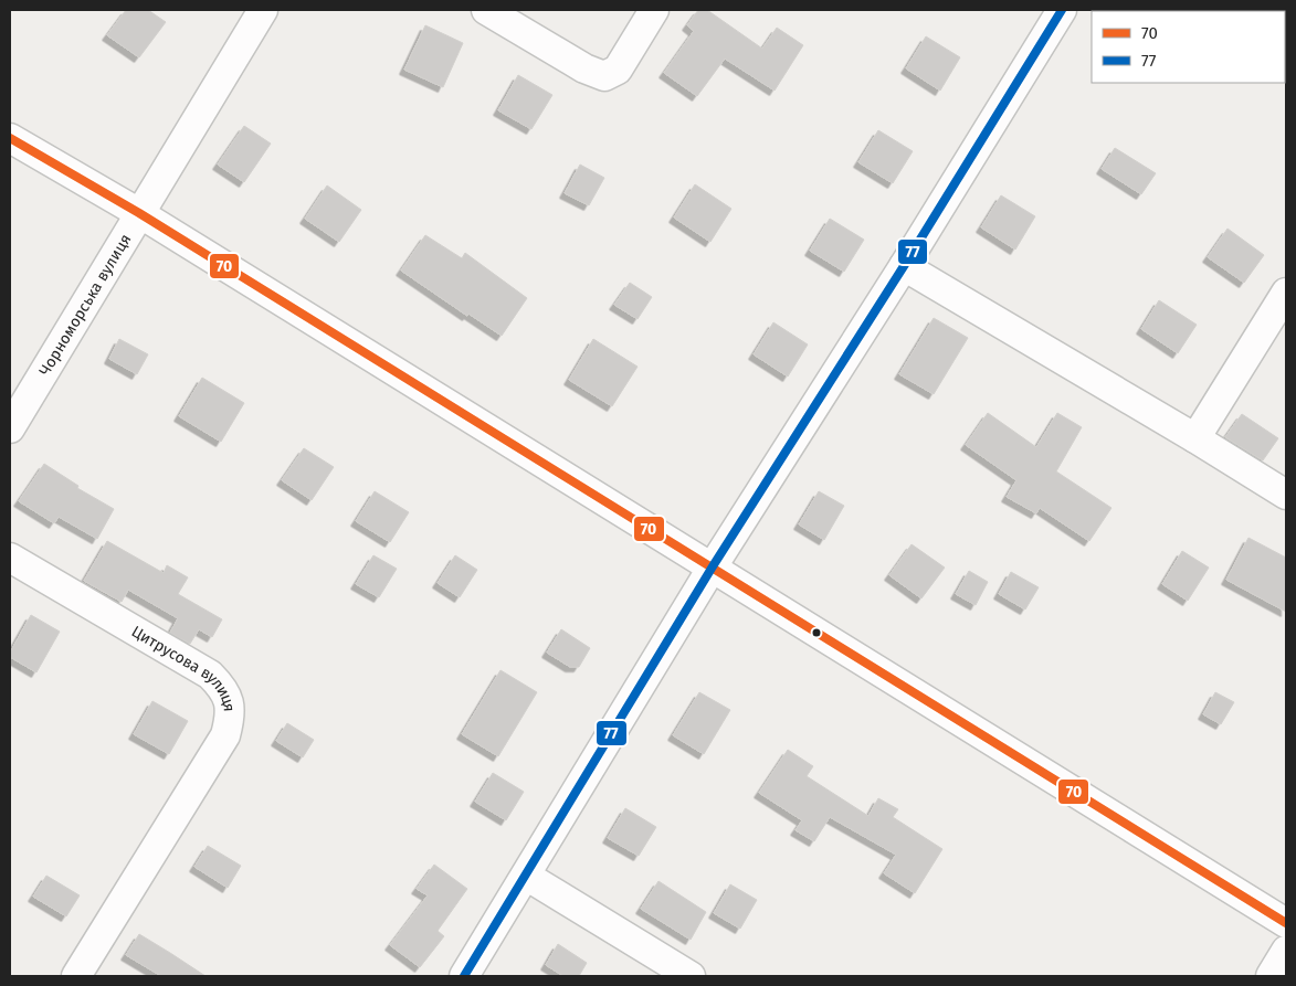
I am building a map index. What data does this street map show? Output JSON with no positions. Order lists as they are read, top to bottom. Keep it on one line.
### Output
{"streets":{"street":["Чорноморська вулиця","Цитрусова вулиця"]},"lines":["transit line 77","transit line 70"],"legend":["70","77"]}
